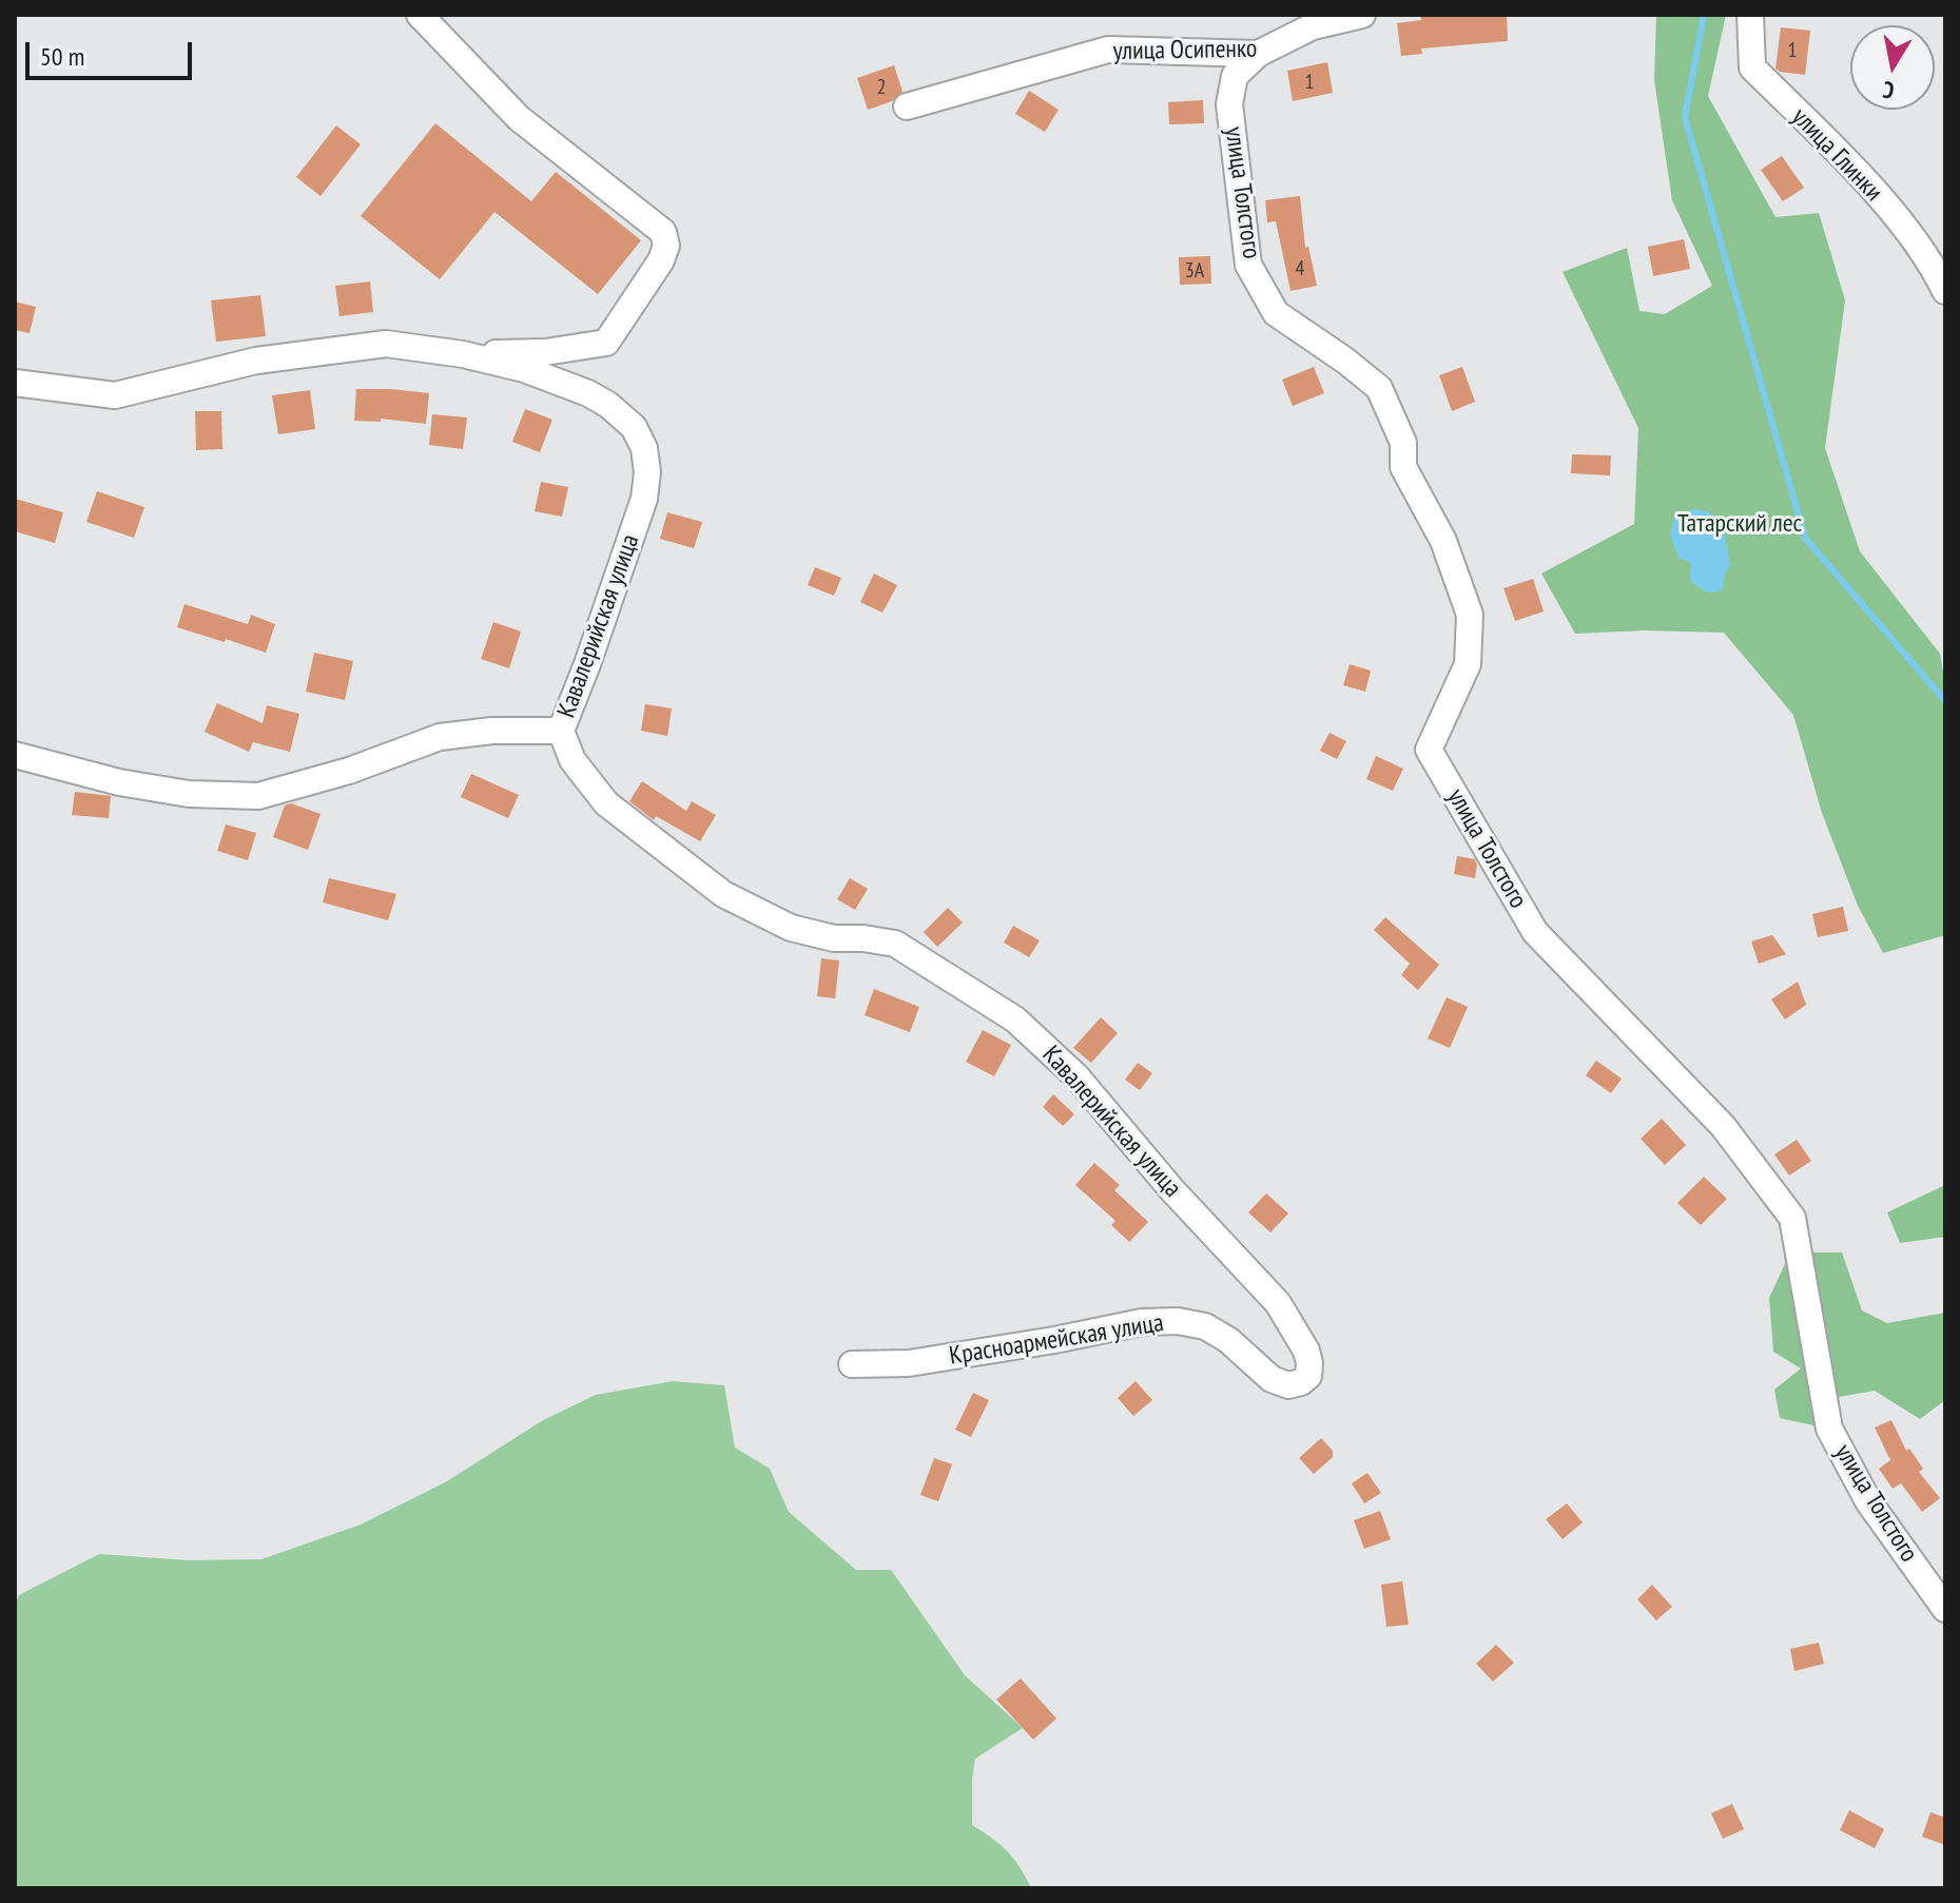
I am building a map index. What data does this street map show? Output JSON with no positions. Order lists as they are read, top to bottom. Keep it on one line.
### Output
{"streets":{"street":["улица Осипенко","улица Глинки","улица Толстого","Кавалерийская улица","Красноармейская улица"]},"crossings":[["улица Осипенко","улица Толстого"],["Кавалерийская улица","Красноармейская улица"]],"parks":["Татарский лес"],"house_numbers":["1","1","2","4","3А"],"scale_bar":"50 m","north":"bottom"}
